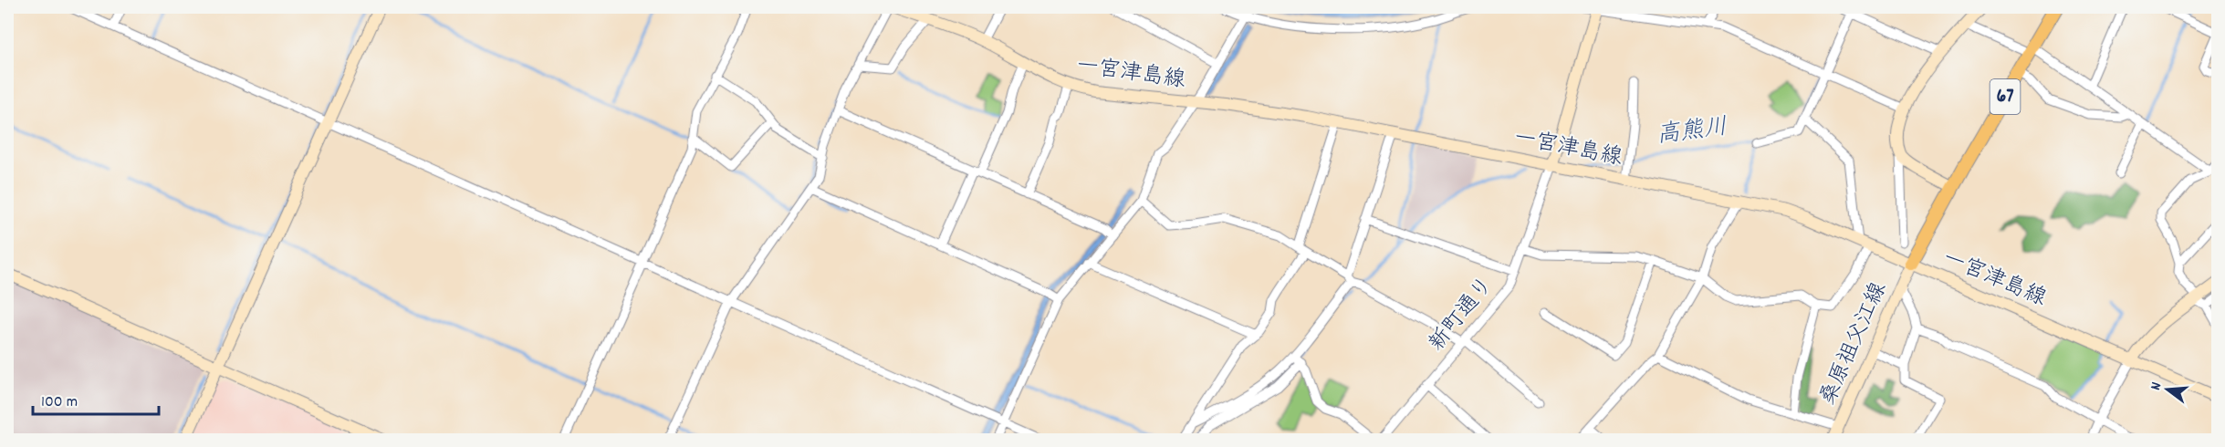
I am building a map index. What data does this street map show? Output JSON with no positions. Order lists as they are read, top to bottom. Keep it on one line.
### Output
{"streets":{"main road":["一宮津島線","67","桑原祖父江線"],"street":["新町通り"]},"crossings":[["一宮津島線","67"],["一宮津島線","新町通り"],["一宮津島線","桑原祖父江線"],["67","桑原祖父江線"]],"water":["高熊川"],"scale_bar":"100 m","north":"left"}
